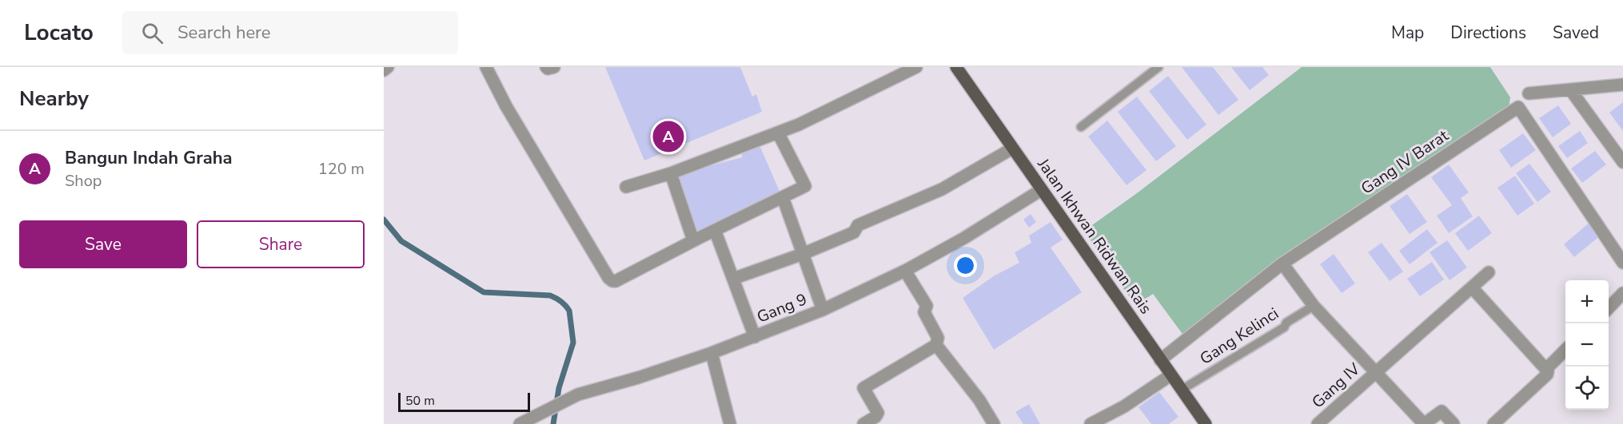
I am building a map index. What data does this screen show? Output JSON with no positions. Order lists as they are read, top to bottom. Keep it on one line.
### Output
{"streets":{"main road":["Jalan Ikhwan Ridwan Rais"],"street":["Gang IV Barat","Gang 9","Gang IV"],"lane":["Gang Kelinci"]},"crossings":[["Gang IV Barat","Jalan Ikhwan Ridwan Rais"],["Jalan Ikhwan Ridwan Rais","Gang 9"],["Jalan Ikhwan Ridwan Rais","Gang Kelinci"]],"scale_bar":"50 m","page":{"header":"Locato","search":"Search here","nav":["Map","Directions","Saved"],"heading":"Nearby","pins":"A","list":[{"mark":"A","name":"Bangun Indah Graha","note":"Shop","value":"120 m"}],"buttons":["Save","Share"],"map_buttons":["+","−"],"scale":"50 m"}}
